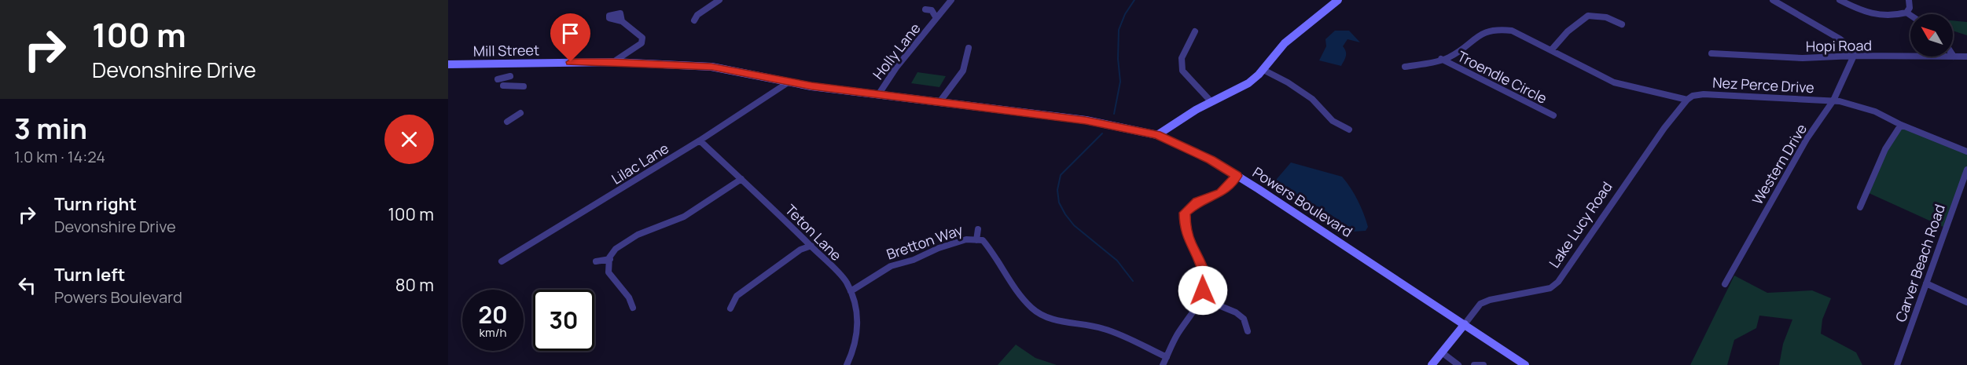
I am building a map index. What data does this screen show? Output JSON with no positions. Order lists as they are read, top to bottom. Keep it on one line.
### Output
{"streets":{"main road":["Mill Street","Powers Boulevard","Lake Lucy Road"],"street":["Hopi Road","Holly Lane","Troendle Circle","Nez Perce Drive","Lilac Lane","Western Drive","Teton Lane","Bretton Way","Carver Beach Road"]},"crossings":[["Hopi Road","Western Drive"],["Mill Street","Lilac Lane"],["Mill Street","Powers Boulevard"],["Holly Lane","Powers Boulevard"],["Troendle Circle","Nez Perce Drive"],["Nez Perce Drive","Western Drive"],["Nez Perce Drive","Lake Lucy Road"],["Lilac Lane","Powers Boulevard"],["Lilac Lane","Teton Lane"],["Powers Boulevard","Lake Lucy Road"],["Teton Lane","Bretton Way"]],"north":"top left","page":{"turn":["100 m","Devonshire Drive"],"heading":["3 min","1.0 km · 14:24"],"list":[{"name":"Turn right","note":"Devonshire Drive","value":"100 m"},{"name":"Turn left","note":"Powers Boulevard","value":"80 m"}],"speed":"20 km/h","limit":"30"}}
